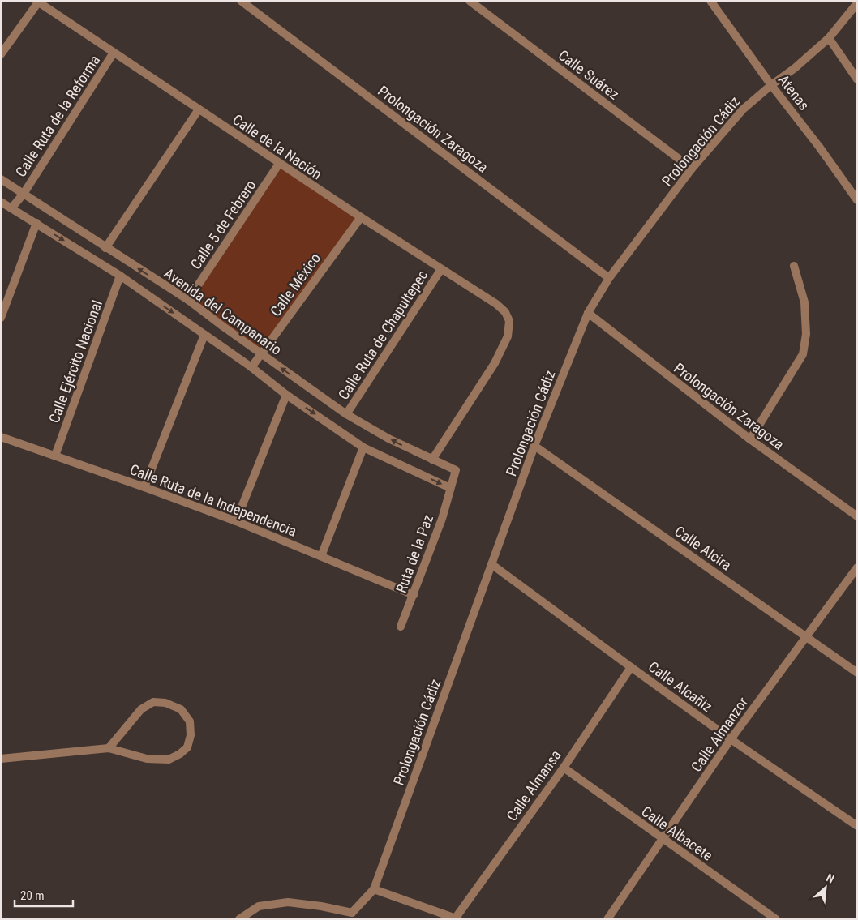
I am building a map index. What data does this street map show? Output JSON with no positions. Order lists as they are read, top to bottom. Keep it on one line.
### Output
{"streets":{"street":["Calle Suárez","Atenas","Calle Ruta de la Reforma","Prolongación Zaragoza","Prolongación Cádiz","Calle de la Nación","Calle 5 de Febrero","Calle México","Avenida del Campanario","Calle Ruta de Chapultepec","Calle Ejército Nacional","Calle Ruta de la Independencia","Calle Alcira","Ruta de la Paz","Calle Alcañiz","Calle Almanzor","Calle Almansa","Calle Albacete"]},"crossings":[["Calle Suárez","Prolongación Cádiz"],["Atenas","Prolongación Cádiz"],["Calle Ruta de la Reforma","Calle de la Nación"],["Calle Ruta de la Reforma","Avenida del Campanario"],["Prolongación Zaragoza","Prolongación Cádiz"],["Prolongación Cádiz","Calle Alcira"],["Prolongación Cádiz","Calle Alcañiz"],["Calle de la Nación","Calle 5 de Febrero"],["Calle de la Nación","Calle México"],["Calle de la Nación","Avenida del Campanario"],["Calle de la Nación","Calle Ruta de Chapultepec"],["Calle de la Nación","Ruta de la Paz"],["Calle 5 de Febrero","Avenida del Campanario"],["Calle México","Avenida del Campanario"],["Avenida del Campanario","Calle Ruta de Chapultepec"],["Avenida del Campanario","Calle Ejército Nacional"],["Avenida del Campanario","Ruta de la Paz"],["Calle Ejército Nacional","Calle Ruta de la Independencia"],["Calle Ruta de la Independencia","Ruta de la Paz"],["Calle Alcira","Calle Almanzor"],["Calle Alcañiz","Calle Almanzor"],["Calle Alcañiz","Calle Almansa"],["Calle Almanzor","Calle Albacete"],["Calle Almansa","Calle Albacete"]],"scale_bar":"20 m","north":"top right"}
